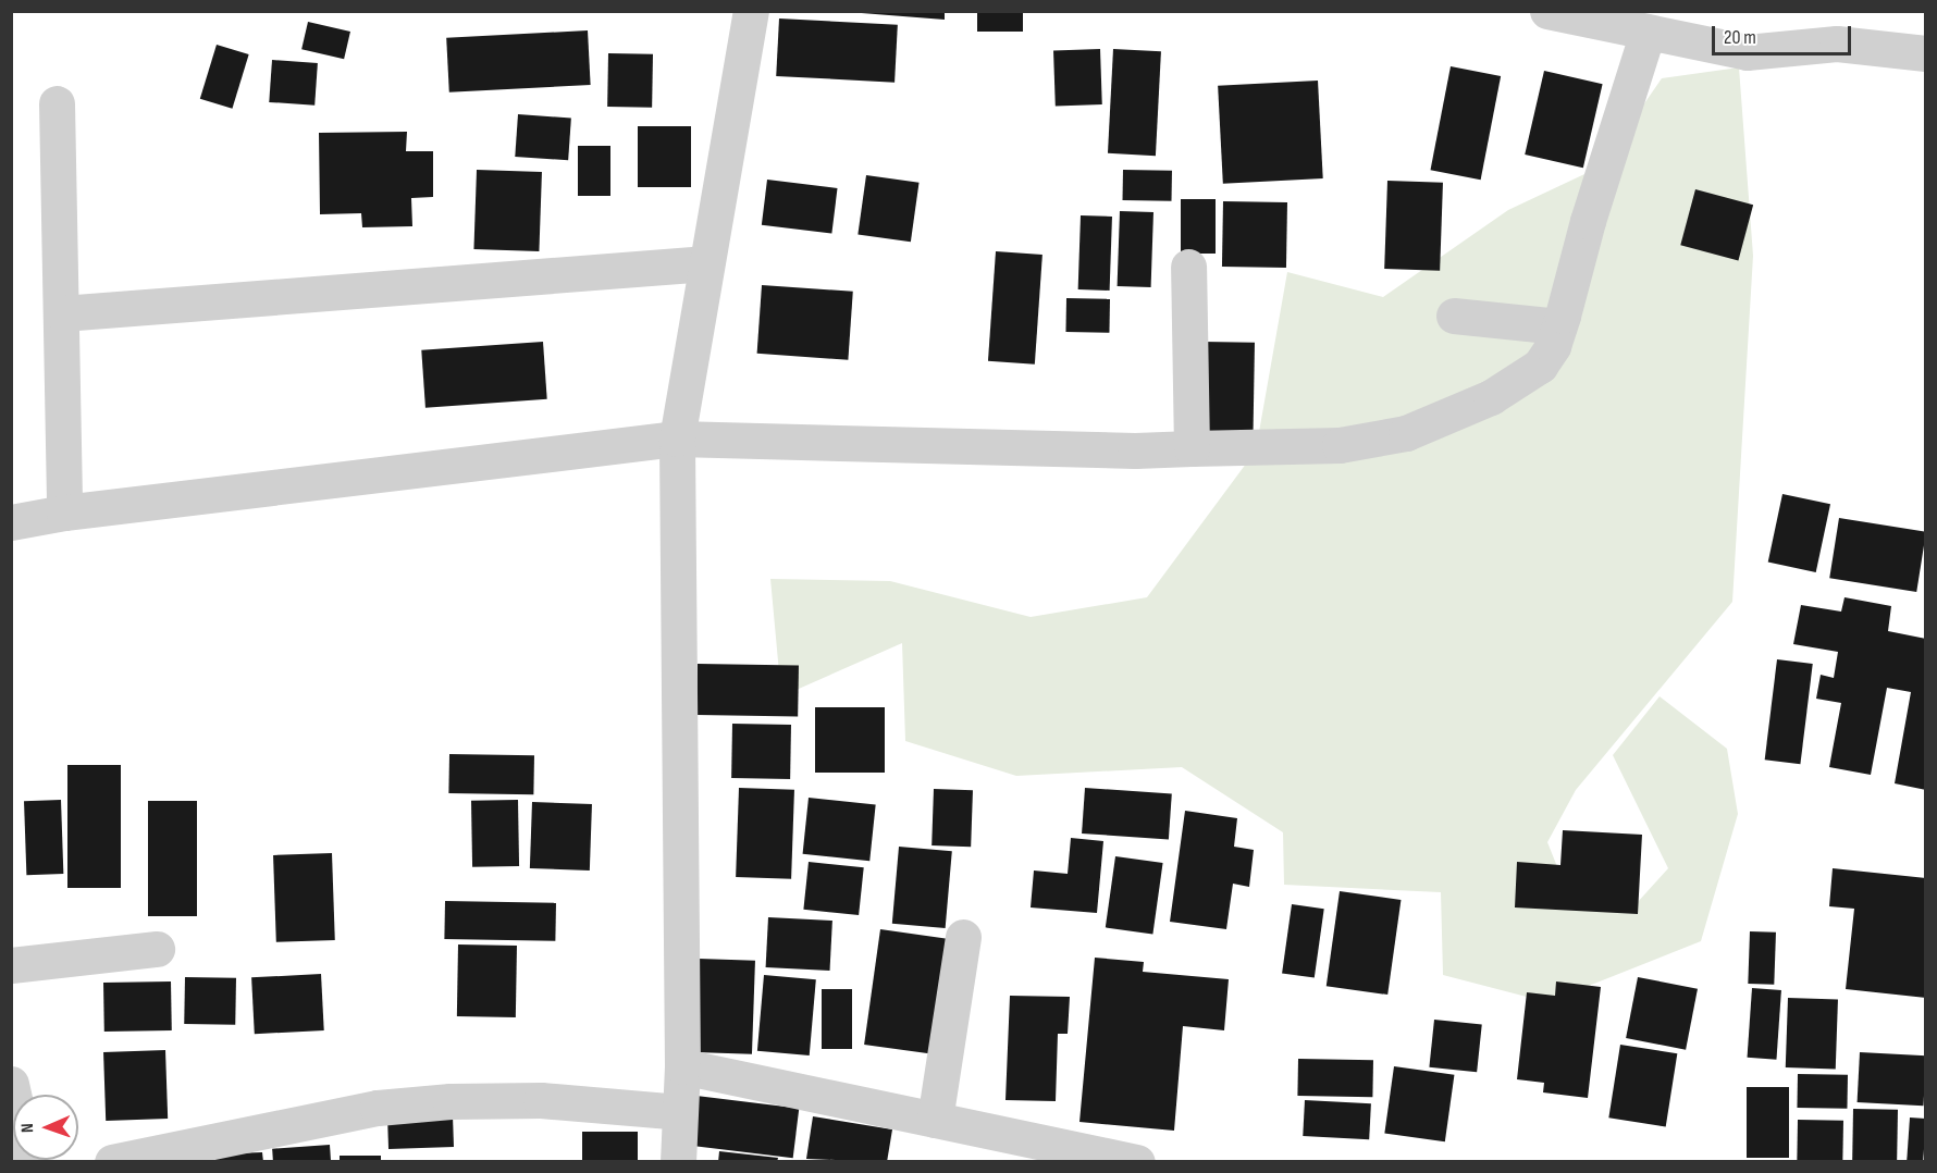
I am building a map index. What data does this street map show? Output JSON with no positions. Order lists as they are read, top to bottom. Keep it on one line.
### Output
{"scale_bar":"20 m","north":"left"}
